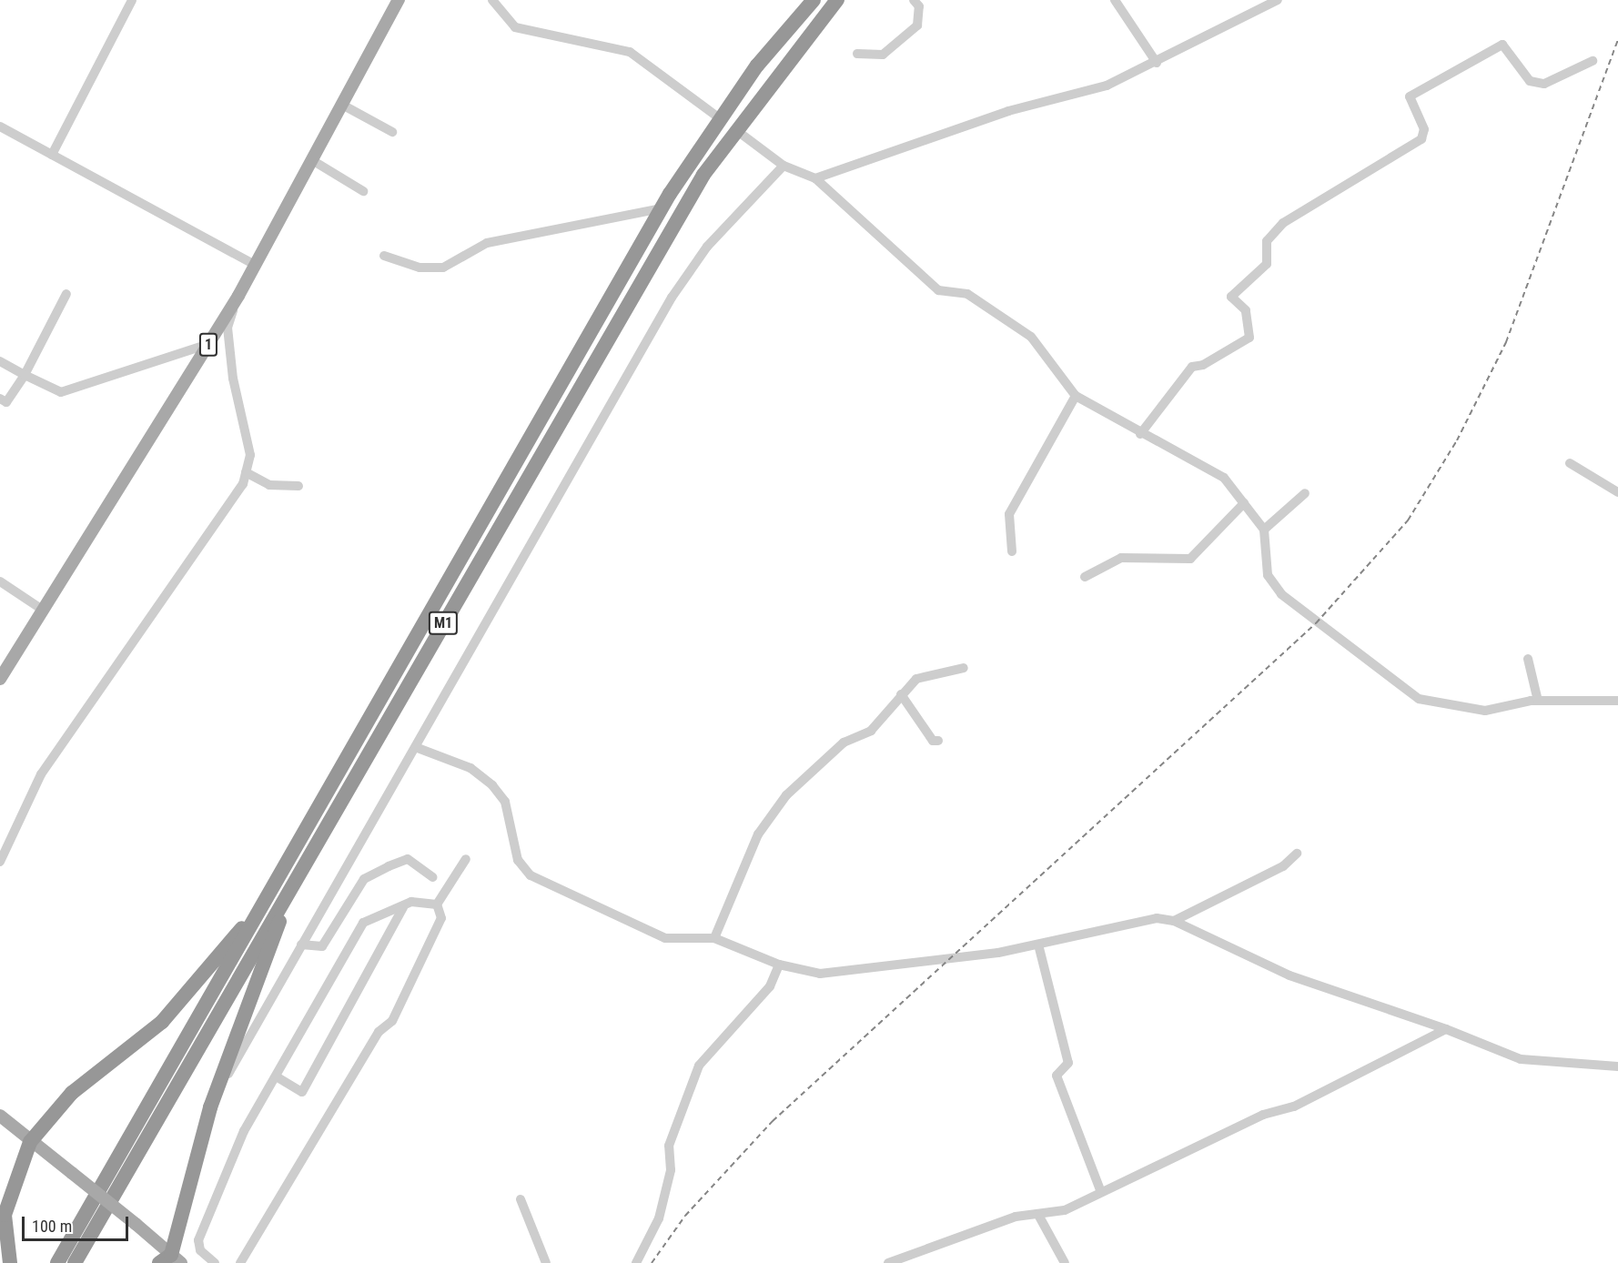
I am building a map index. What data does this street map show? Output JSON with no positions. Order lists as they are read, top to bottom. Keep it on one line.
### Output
{"streets":{"highway":["M1"],"main road":["1"]},"scale_bar":"100 m"}
